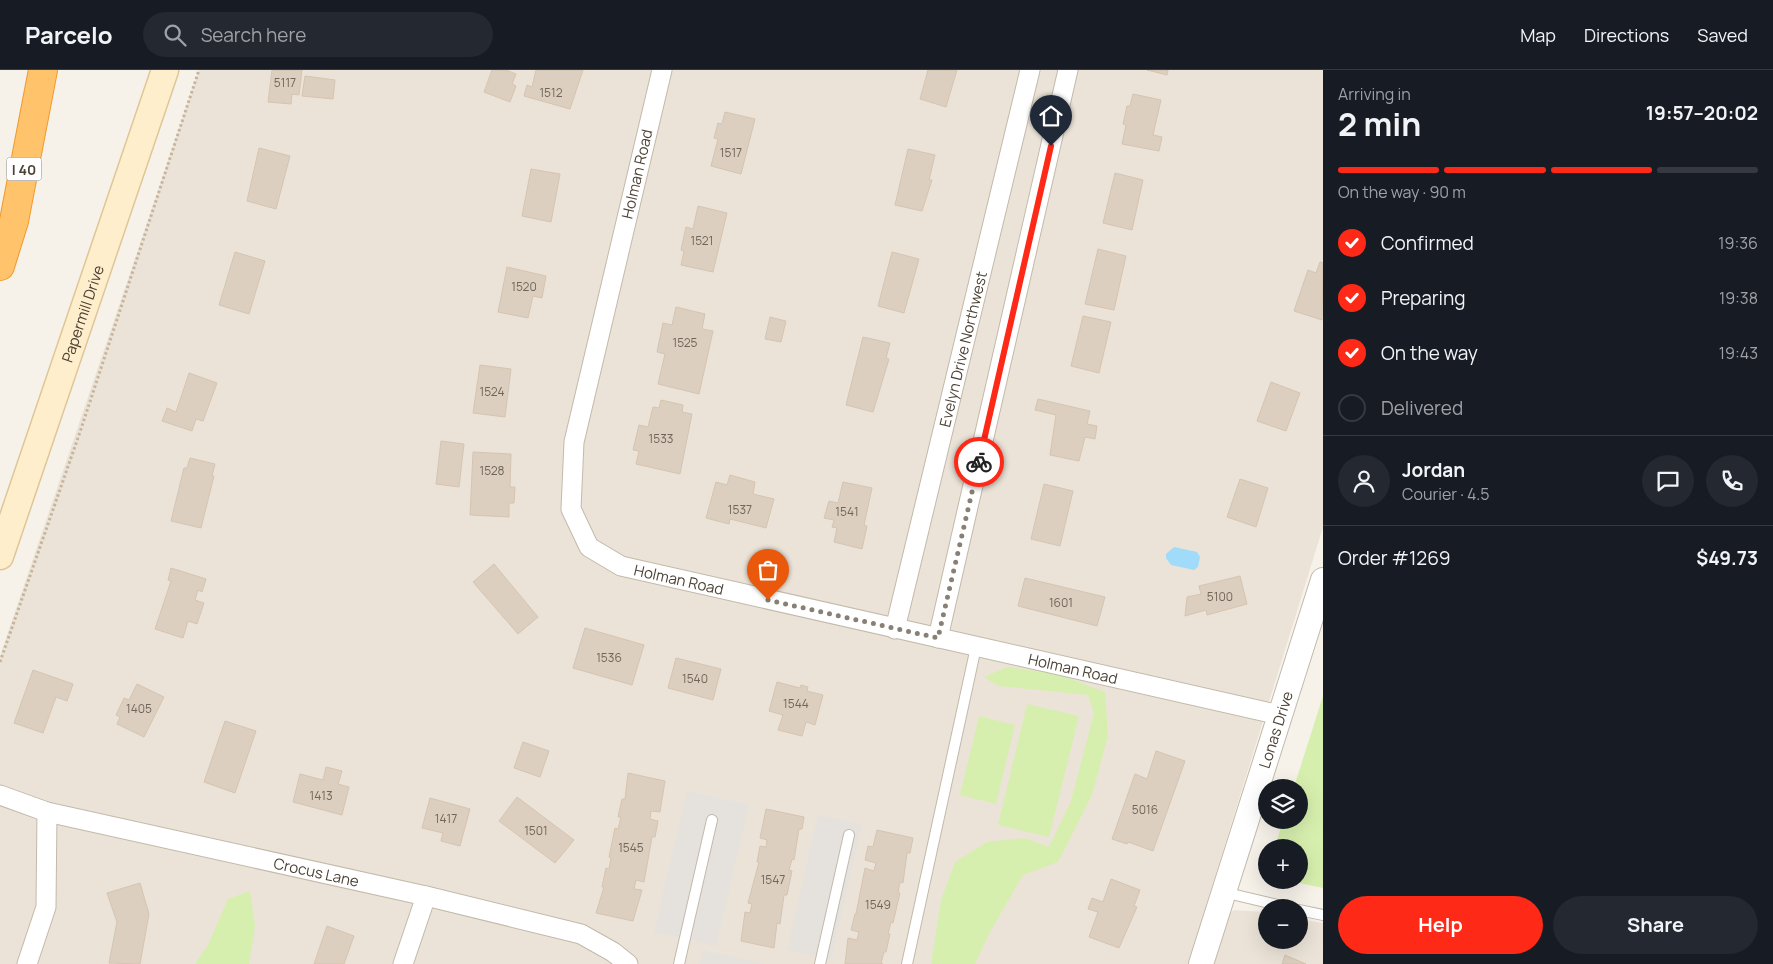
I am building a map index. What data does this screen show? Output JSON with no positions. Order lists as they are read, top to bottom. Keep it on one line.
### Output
{"streets":{"highway":["I 40"],"main road":["Papermill Drive"],"street":["Holman Road","Evelyn Drive Northwest","Lonas Drive","Crocus Lane"]},"crossings":[["Holman Road","Evelyn Drive Northwest"],["Holman Road","Lonas Drive"]],"house_numbers":["5117","1512","1517","1521","1520","1525","1524","1533","1528","1537","1541","5100","1601","1536","1540","1544","1405","1413","5016","1417","1501","1545","1547","1549"],"page":{"header":"Parcelo","search":"Search here","nav":["Map","Directions","Saved"],"heading":["2 min","Arriving in","19:57–20:02"],"panel":["Jordan","Courier · 4.5","Order #1269","$49.73"],"bar":"On the way · 90 m","list":[["Confirmed","19:36"],["Preparing","19:38"],["On the way","19:43"],"Delivered"],"map_buttons":["+","−"],"buttons":["Help","Share"]}}
